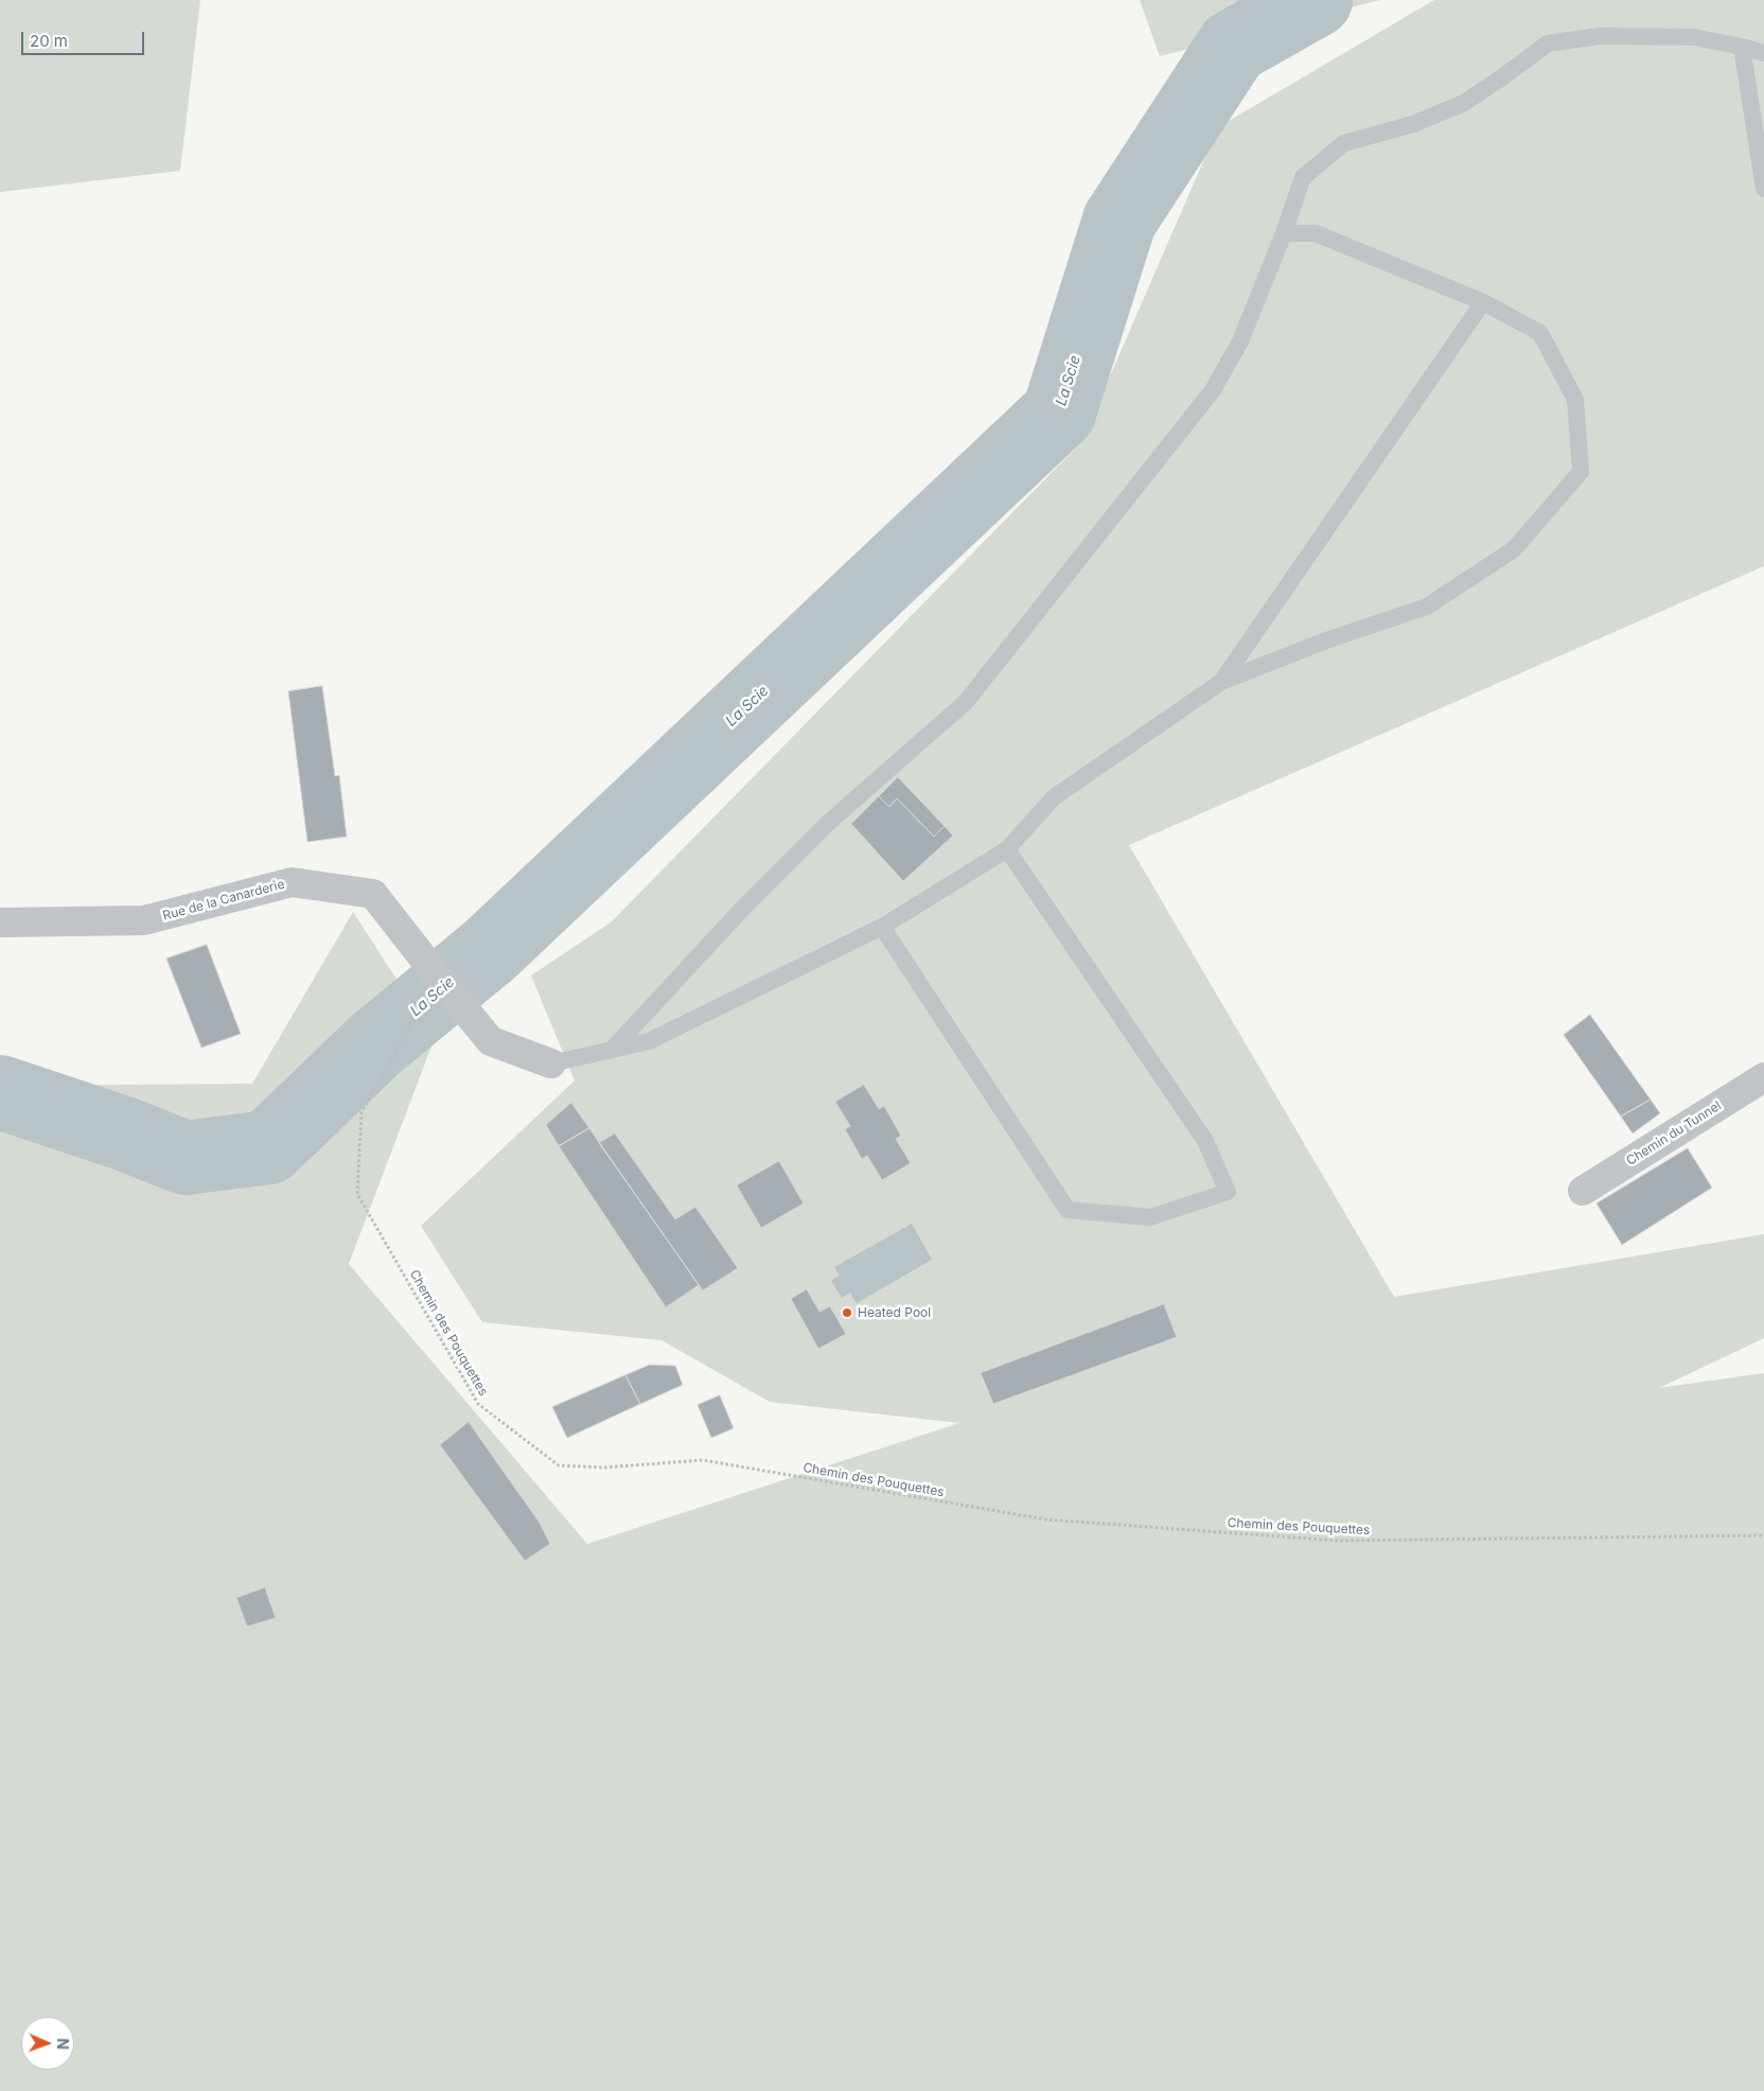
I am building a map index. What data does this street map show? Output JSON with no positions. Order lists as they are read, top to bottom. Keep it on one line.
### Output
{"streets":{"street":["Rue de la Canarderie","Chemin du Tunnel"],"path":["Chemin des Pouquettes"]},"crossings":[["Rue de la Canarderie","Chemin des Pouquettes"]],"water":["La Scie"],"places":["Heated Pool"],"scale_bar":"20 m","north":"right"}
